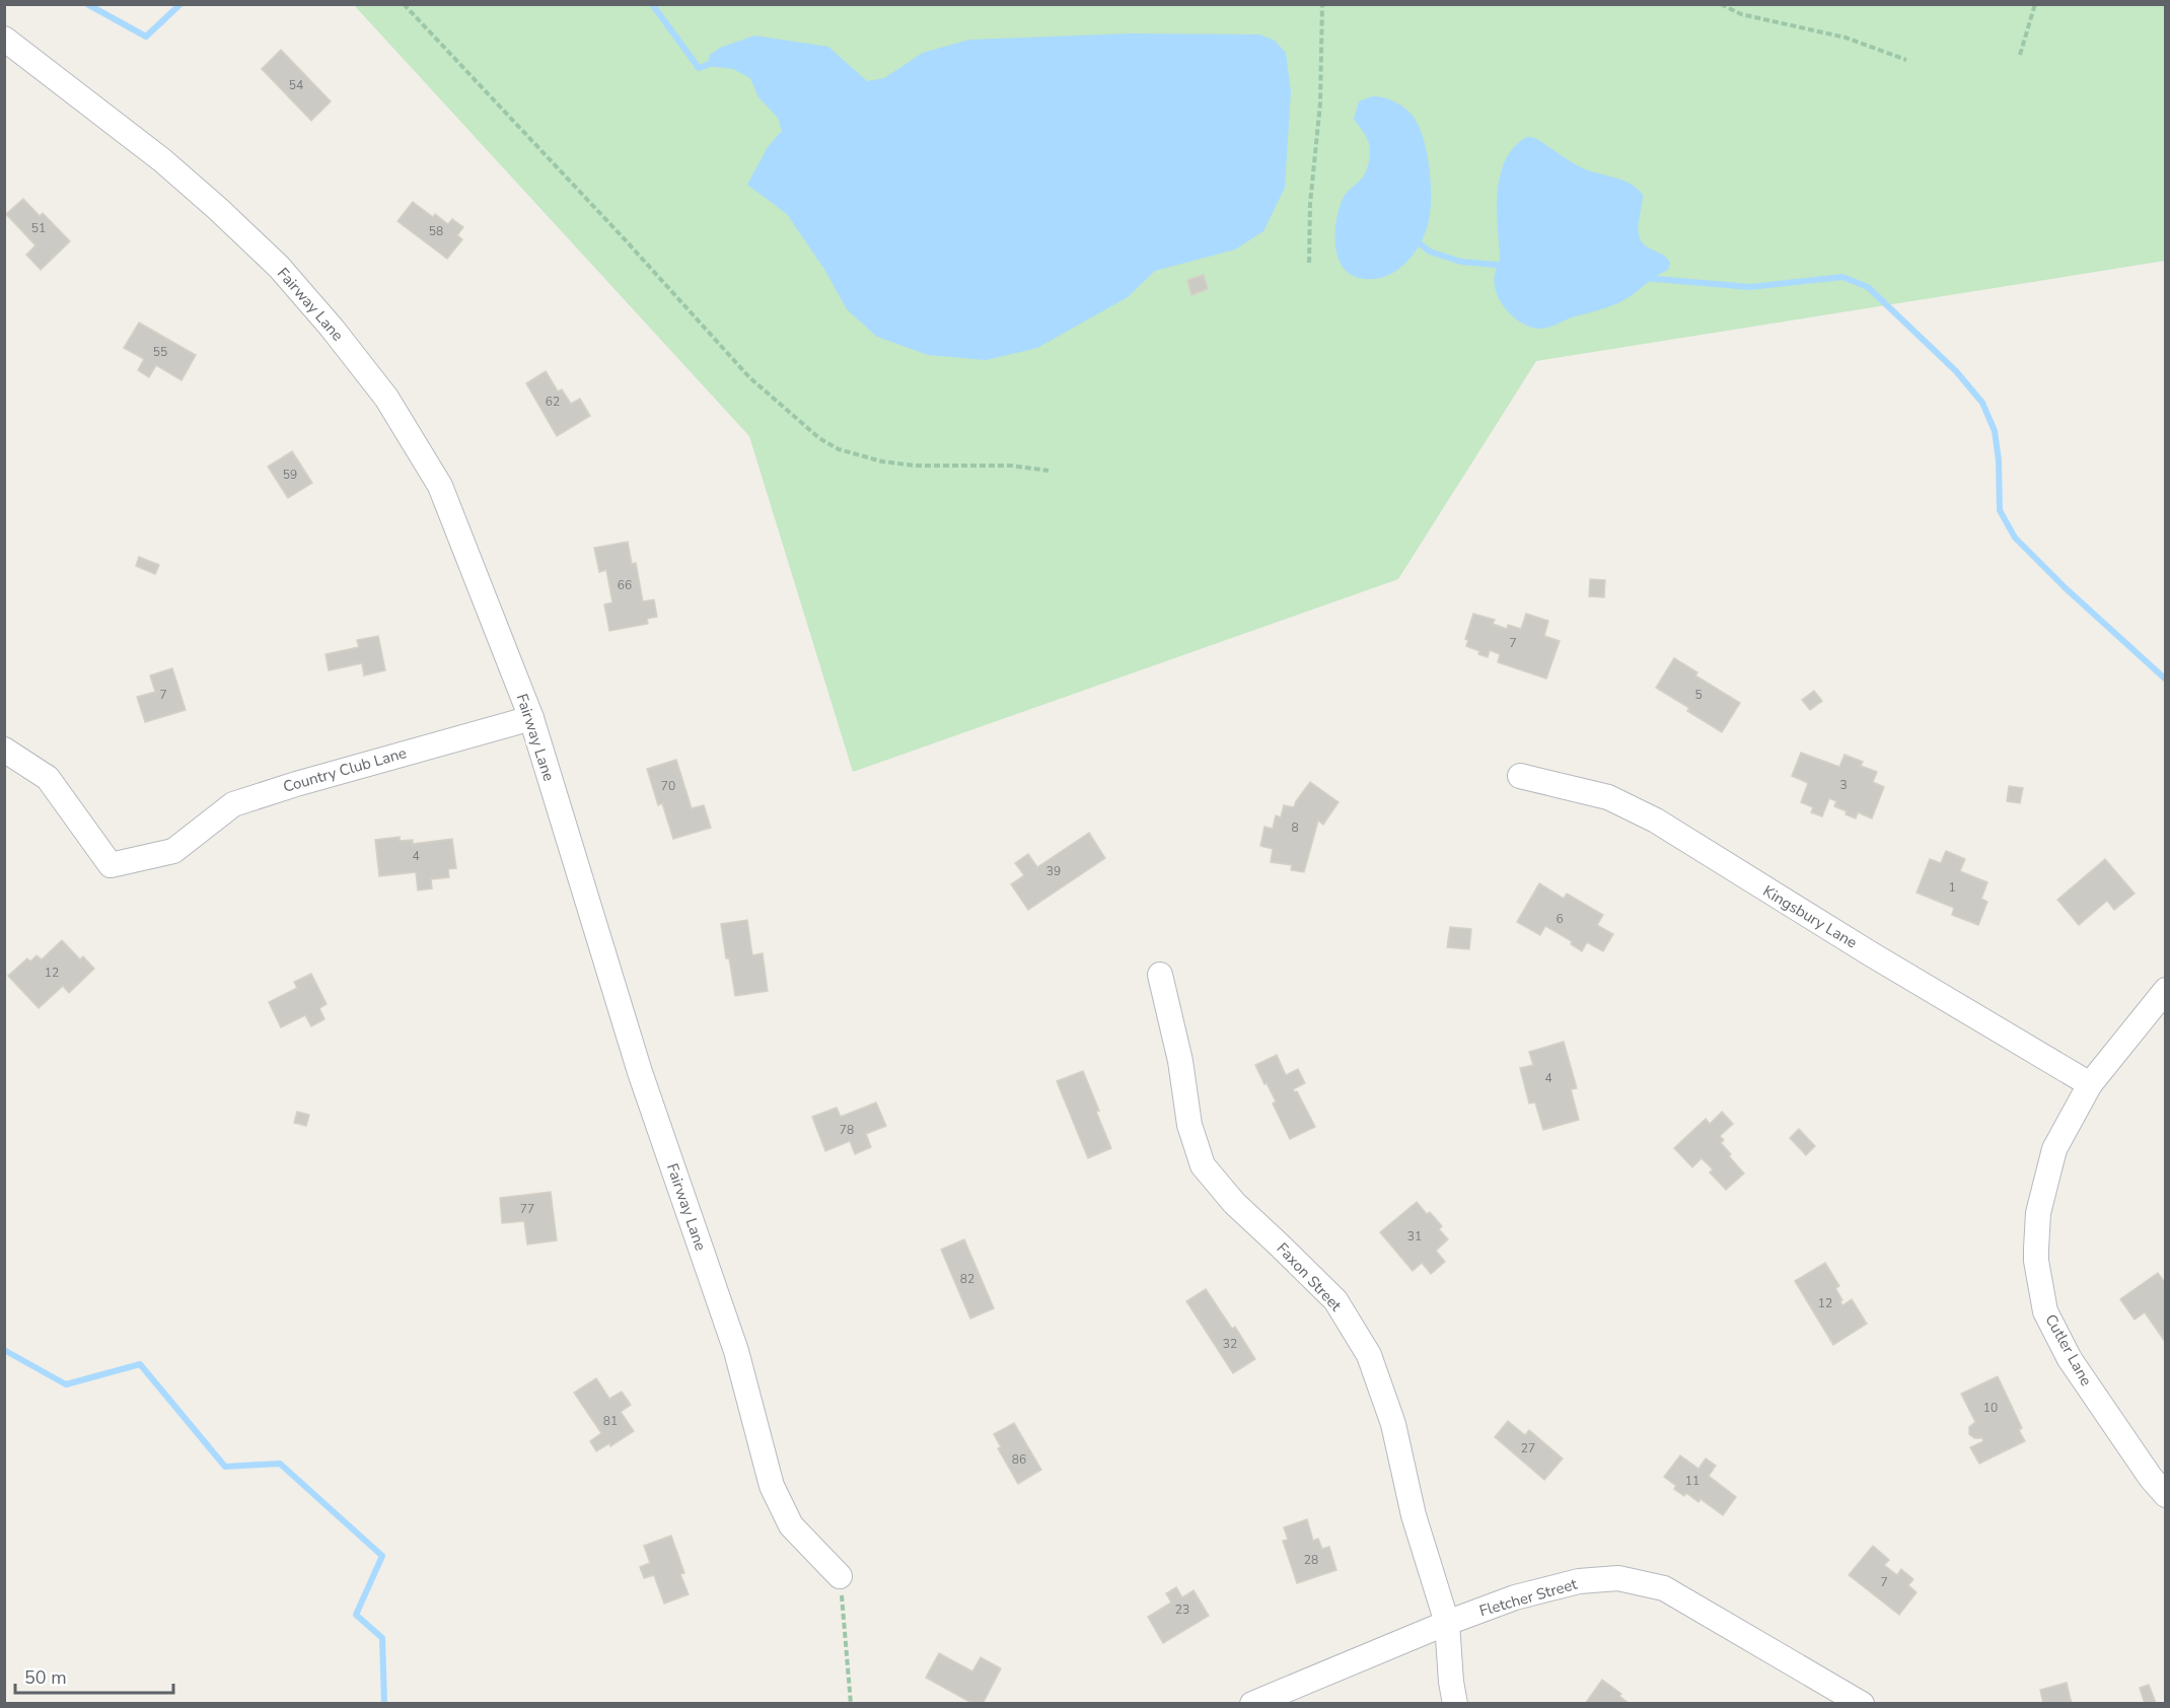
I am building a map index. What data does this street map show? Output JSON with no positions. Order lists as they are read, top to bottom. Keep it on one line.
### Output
{"streets":{"street":["Fairway Lane","Country Club Lane","Kingsbury Lane","Faxon Street","Cutler Lane","Fletcher Street"]},"crossings":[["Fairway Lane","Country Club Lane"],["Kingsbury Lane","Cutler Lane"],["Faxon Street","Fletcher Street"]],"house_numbers":["54","51","58","55","62","59","66","7","7","5","3","70","8","4","39","1","6","12","4","78","77","31","82","12","32","10","81","27","86","11","28","7","23"],"scale_bar":"50 m"}
